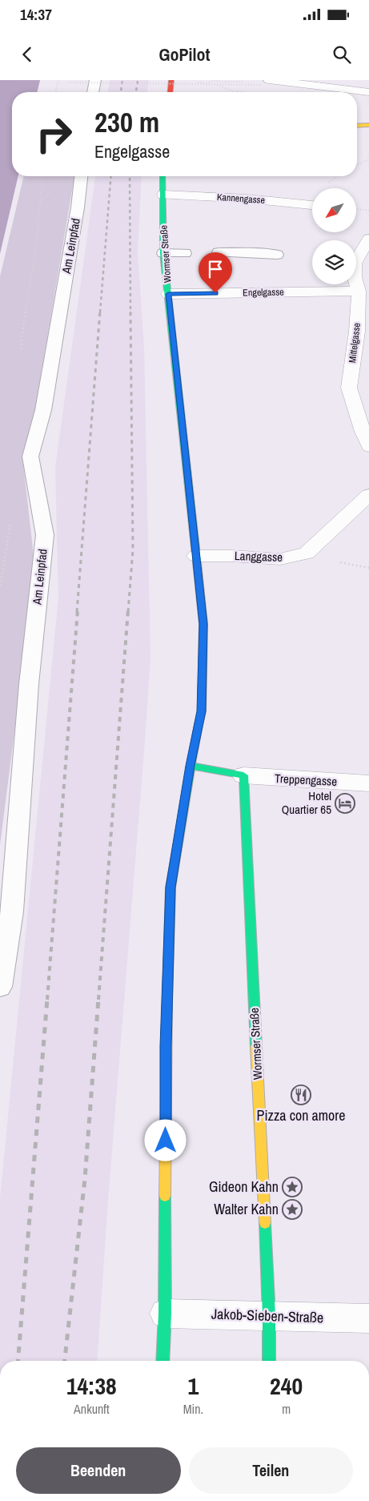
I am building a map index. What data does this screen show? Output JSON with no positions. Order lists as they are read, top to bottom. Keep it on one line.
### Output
{"streets":{"main road":["Wormser Straße"],"street":["Kannengasse","Engelgasse","Mittelgasse","Langgasse","Treppengasse","Jakob-Sieben-Straße"],"lane":["Am Leinpfad"]},"crossings":[["Kannengasse","Wormser Straße"],["Wormser Straße","Engelgasse"],["Wormser Straße","Langgasse"],["Wormser Straße","Treppengasse"],["Wormser Straße","Jakob-Sieben-Straße"],["Engelgasse","Mittelgasse"]],"places":{"hotel":["Hotel Quartier 65"],"restaurant":["Pizza con amore"],"place":["Gideon Kahn","Walter Kahn"]},"north":"bottom left","page":{"status":"14:37","header":"GoPilot","turn":["230 m","Engelgasse"],"eta":["14:38","Ankunft","1","Min.","240","m"],"buttons":["Beenden","Teilen"]}}
